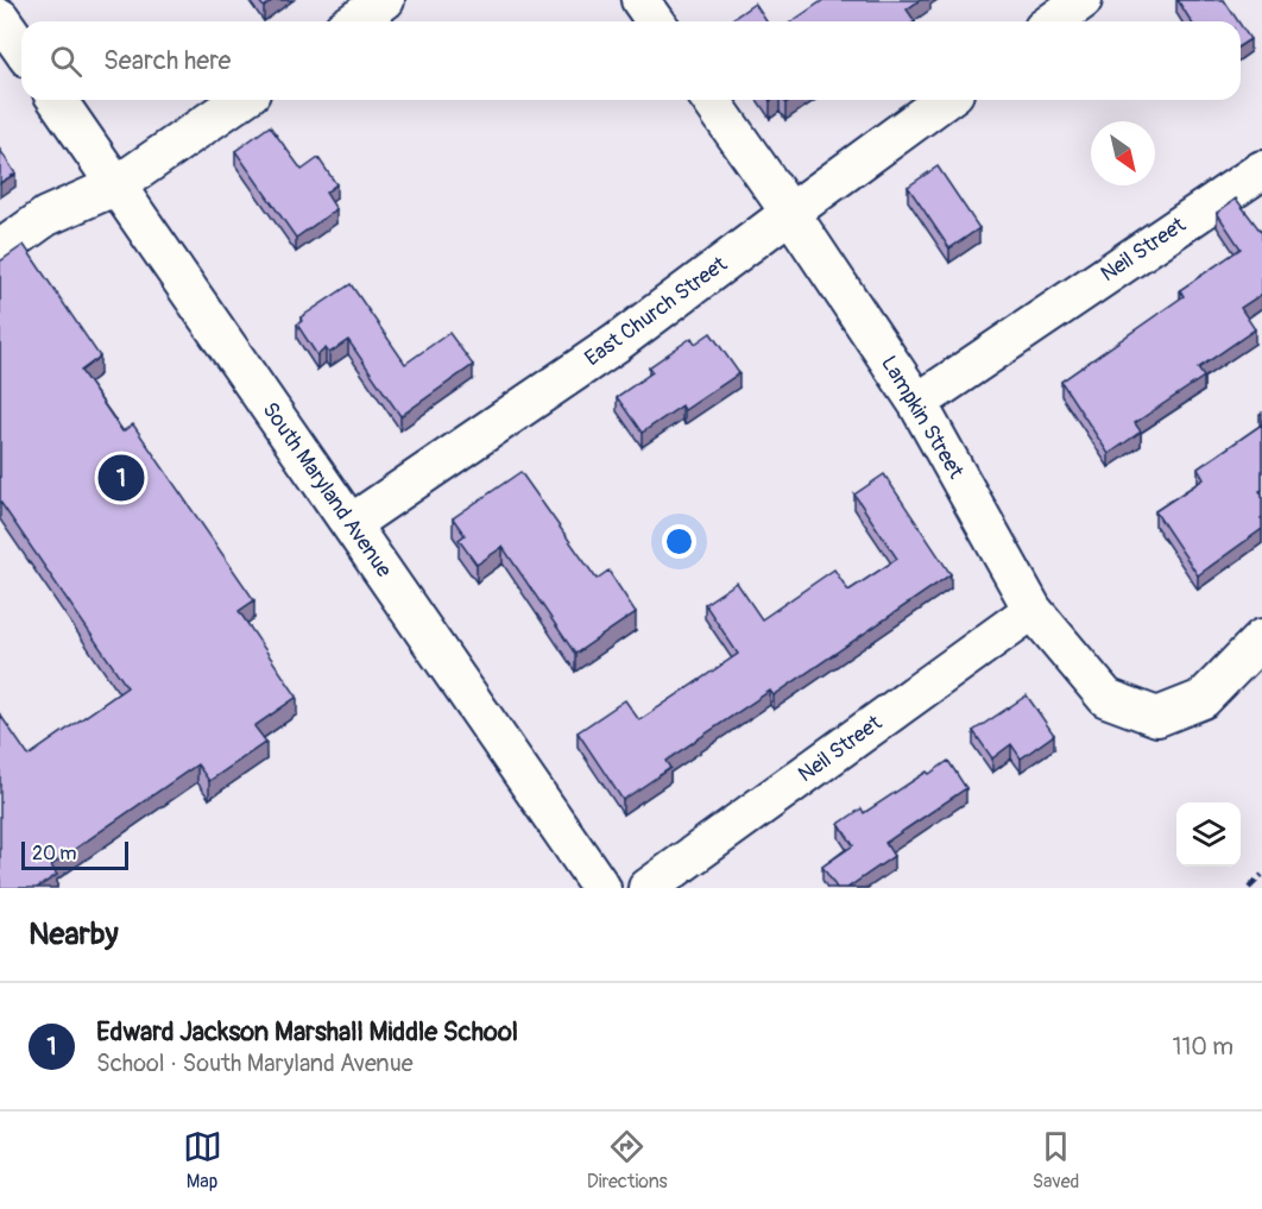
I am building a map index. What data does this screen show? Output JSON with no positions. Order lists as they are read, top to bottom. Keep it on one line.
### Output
{"streets":{"street":["Neil Street","East Church Street","Lampkin Street","South Maryland Avenue"]},"crossings":[["Neil Street","Lampkin Street"],["East Church Street","Lampkin Street"],["East Church Street","South Maryland Avenue"]],"scale_bar":"20 m","north":"bottom right","page":{"search":"Search here","pins":"1","scale":"20 m","heading":"Nearby","list":[{"mark":"1","name":"Edward Jackson Marshall Middle School","note":"School · South Maryland Avenue","value":"110 m"}],"nav":["Map","Directions","Saved"]}}
